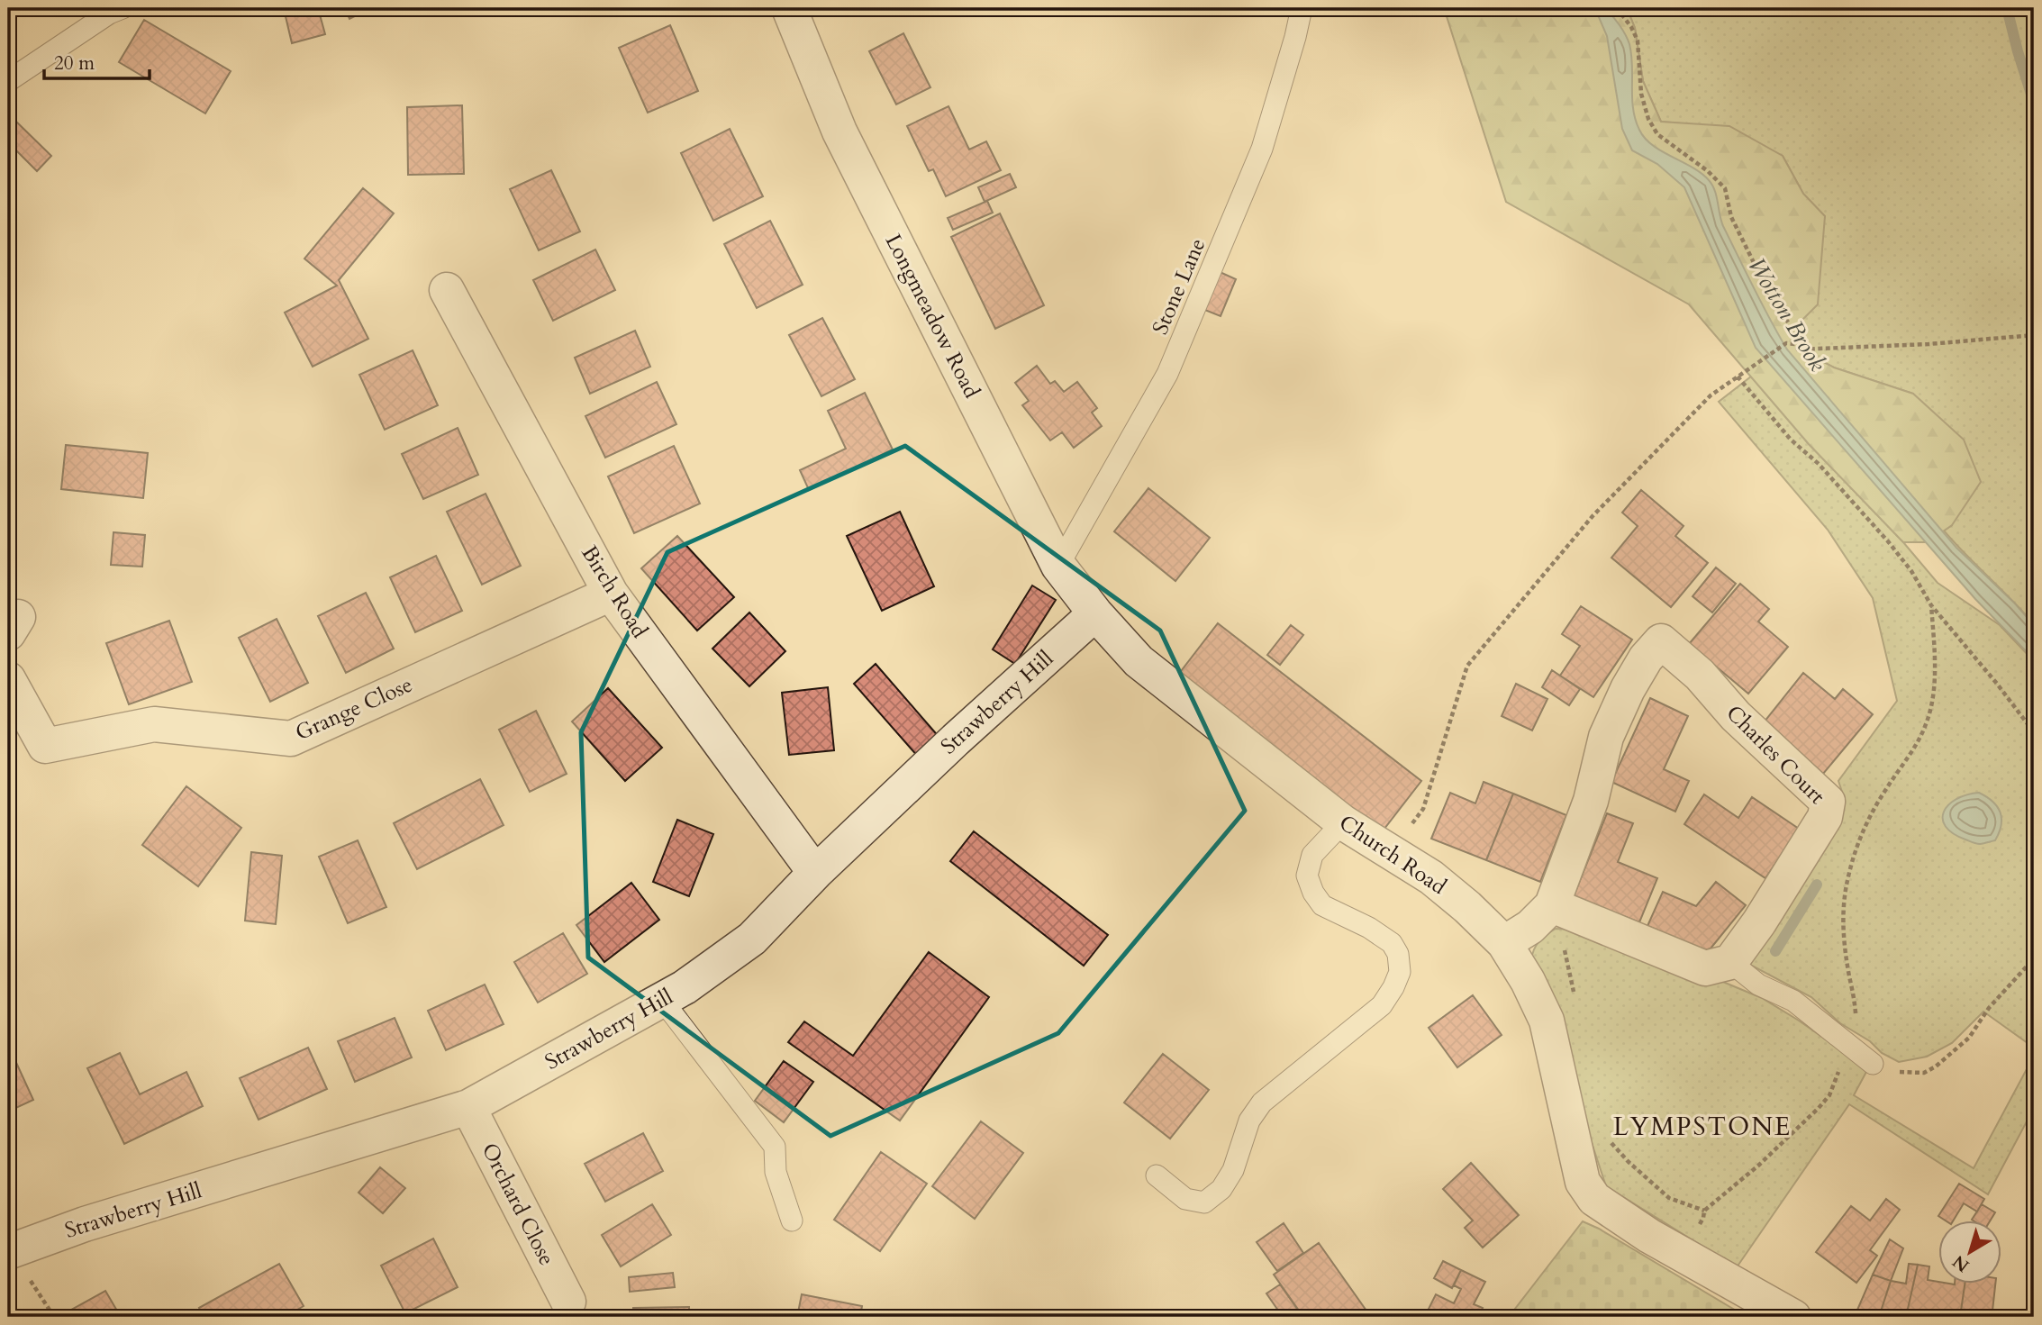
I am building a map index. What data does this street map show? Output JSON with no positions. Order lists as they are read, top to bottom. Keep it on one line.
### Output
{"streets":{"street":["Longmeadow Road","Birch Road","Strawberry Hill","Grange Close","Charles Court","Church Road","Orchard Close"],"lane":["Stone Lane"]},"crossings":[["Stone Lane","Longmeadow Road"],["Longmeadow Road","Strawberry Hill"],["Longmeadow Road","Church Road"],["Birch Road","Strawberry Hill"],["Birch Road","Grange Close"],["Strawberry Hill","Church Road"],["Strawberry Hill","Orchard Close"]],"districts":["LYMPSTONE"],"water":["Wotton Brook"],"scale_bar":"20 m","north":"bottom left"}
